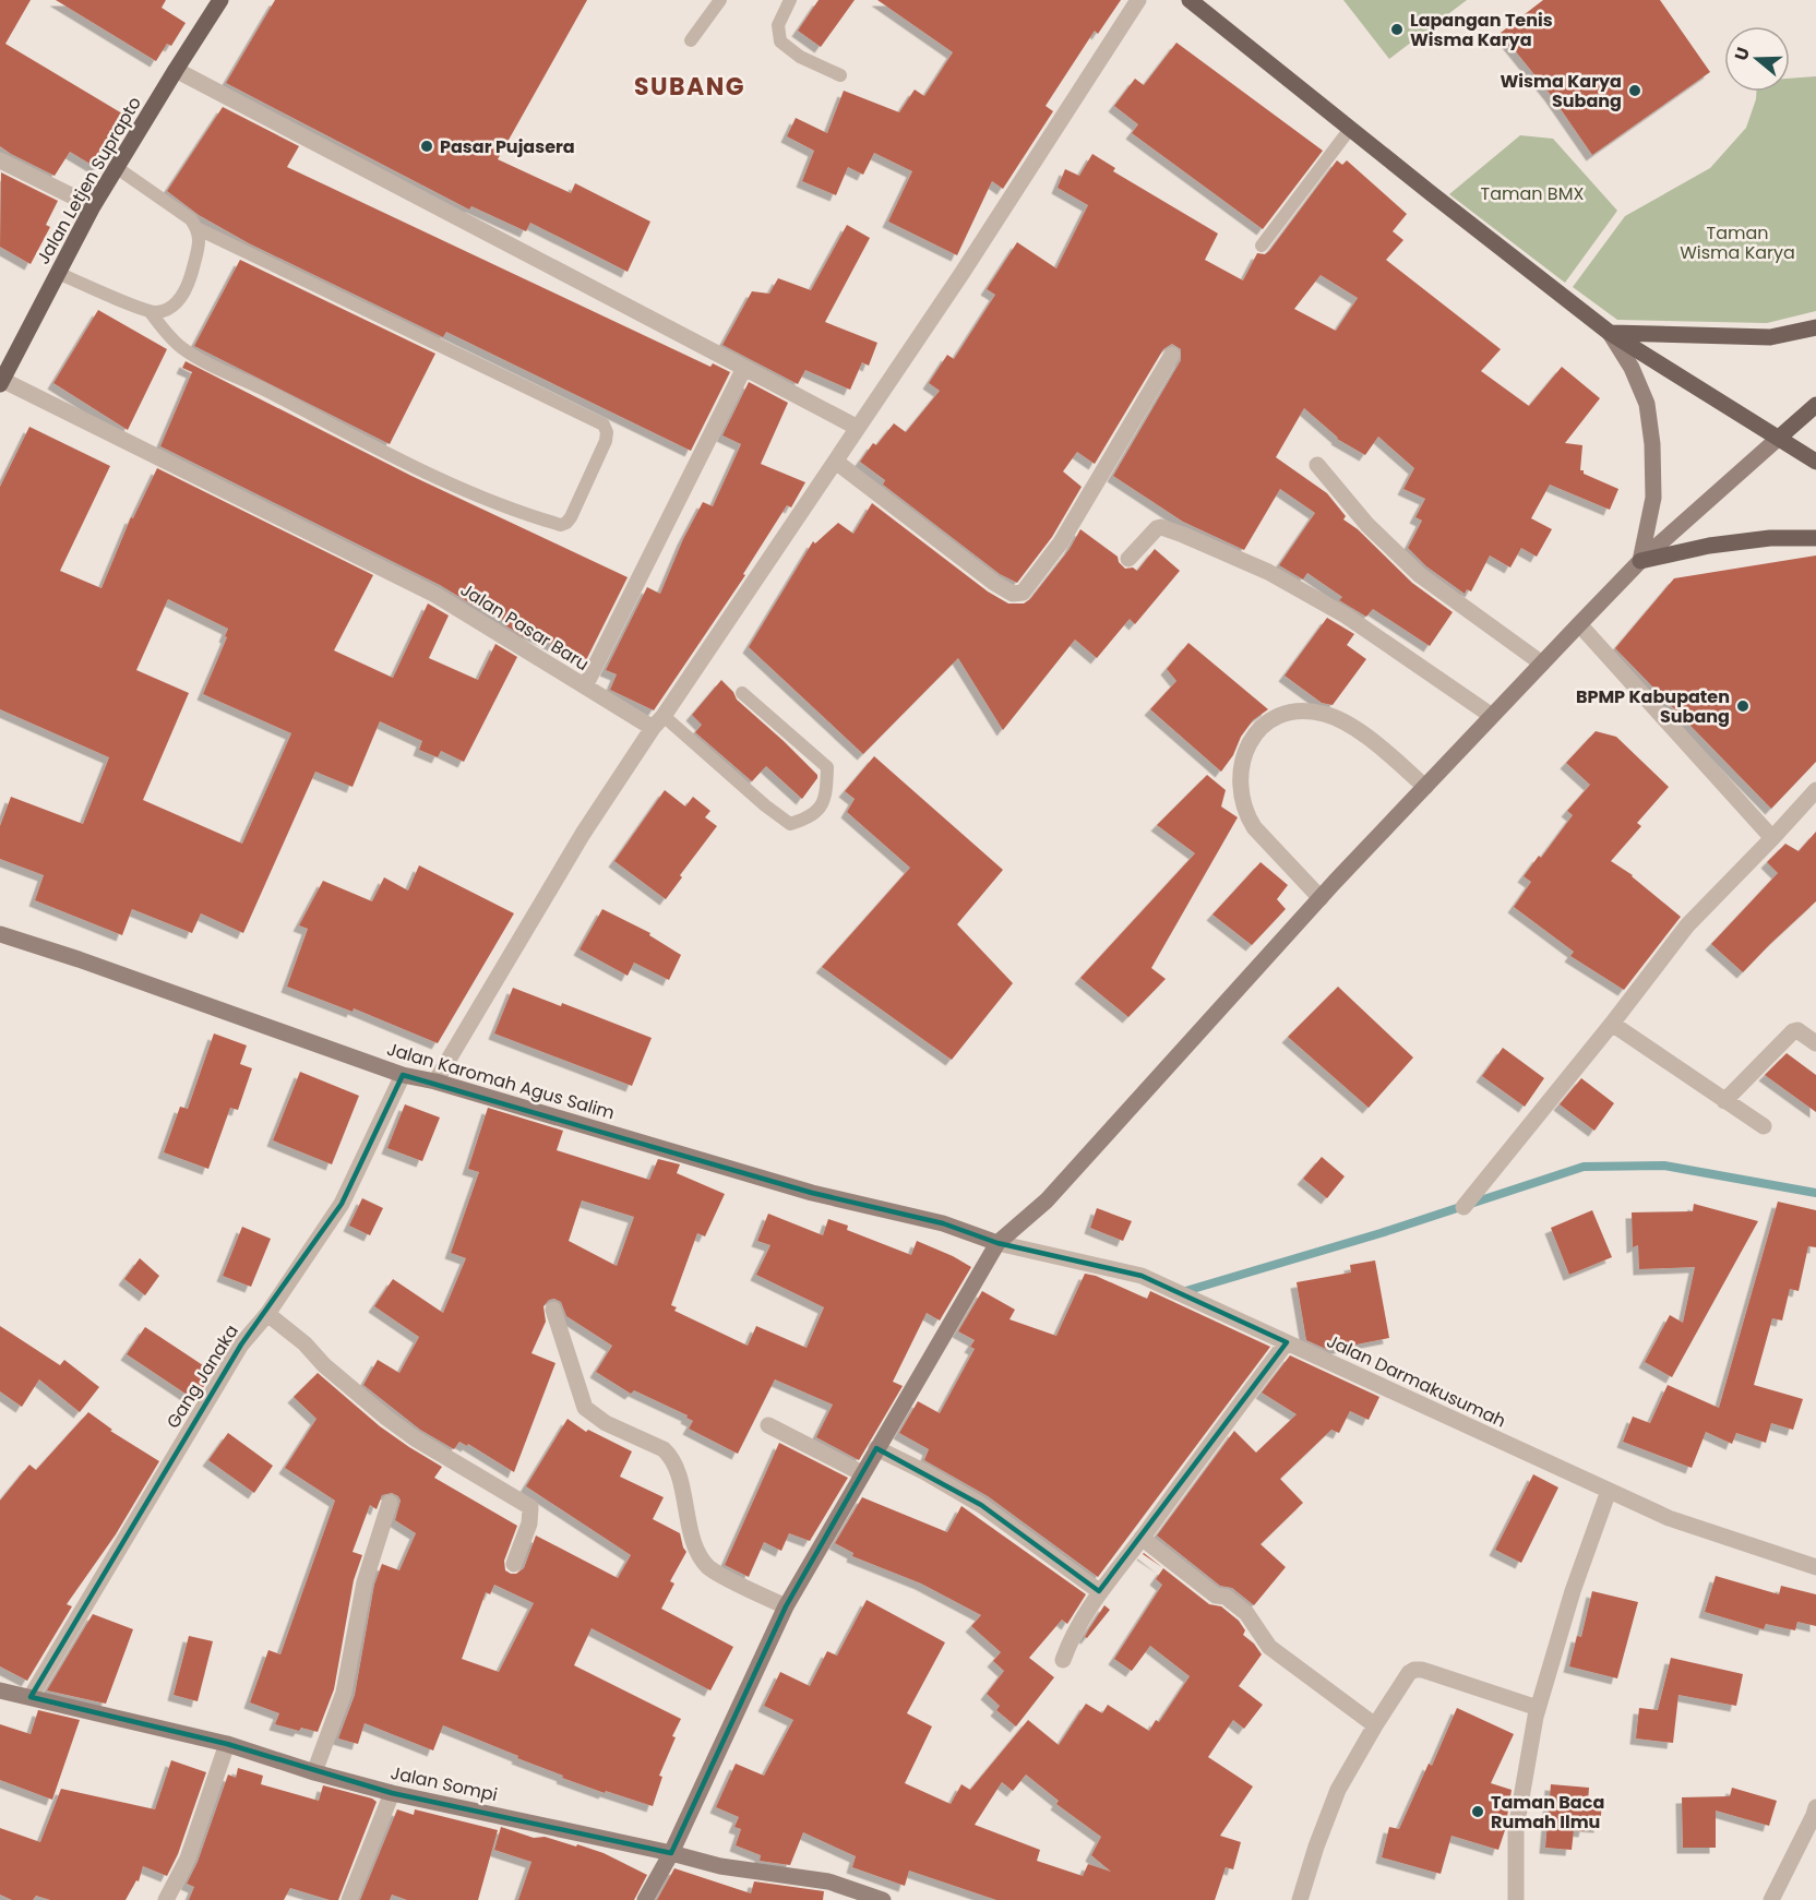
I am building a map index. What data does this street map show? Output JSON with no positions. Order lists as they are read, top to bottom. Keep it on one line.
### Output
{"streets":{"main road":["Jalan Letjen Suprapto","Jalan Karomah Agus Salim","Jalan Sompi"],"street":["Jalan Pasar Baru","Gang Janaka","Jalan Darmakusumah"]},"crossings":[["Jalan Letjen Suprapto","Jalan Pasar Baru"],["Jalan Karomah Agus Salim","Gang Janaka"],["Jalan Karomah Agus Salim","Jalan Darmakusumah"],["Gang Janaka","Jalan Sompi"]],"districts":["SUBANG"],"parks":["Taman BMX","Taman Wisma Karya"],"places":["Lapangan Tenis Wisma Karya","Wisma Karya Subang","Pasar Pujasera","BPMP Kabupaten Subang","Taman Baca Rumah Ilmu"],"north":"left"}
